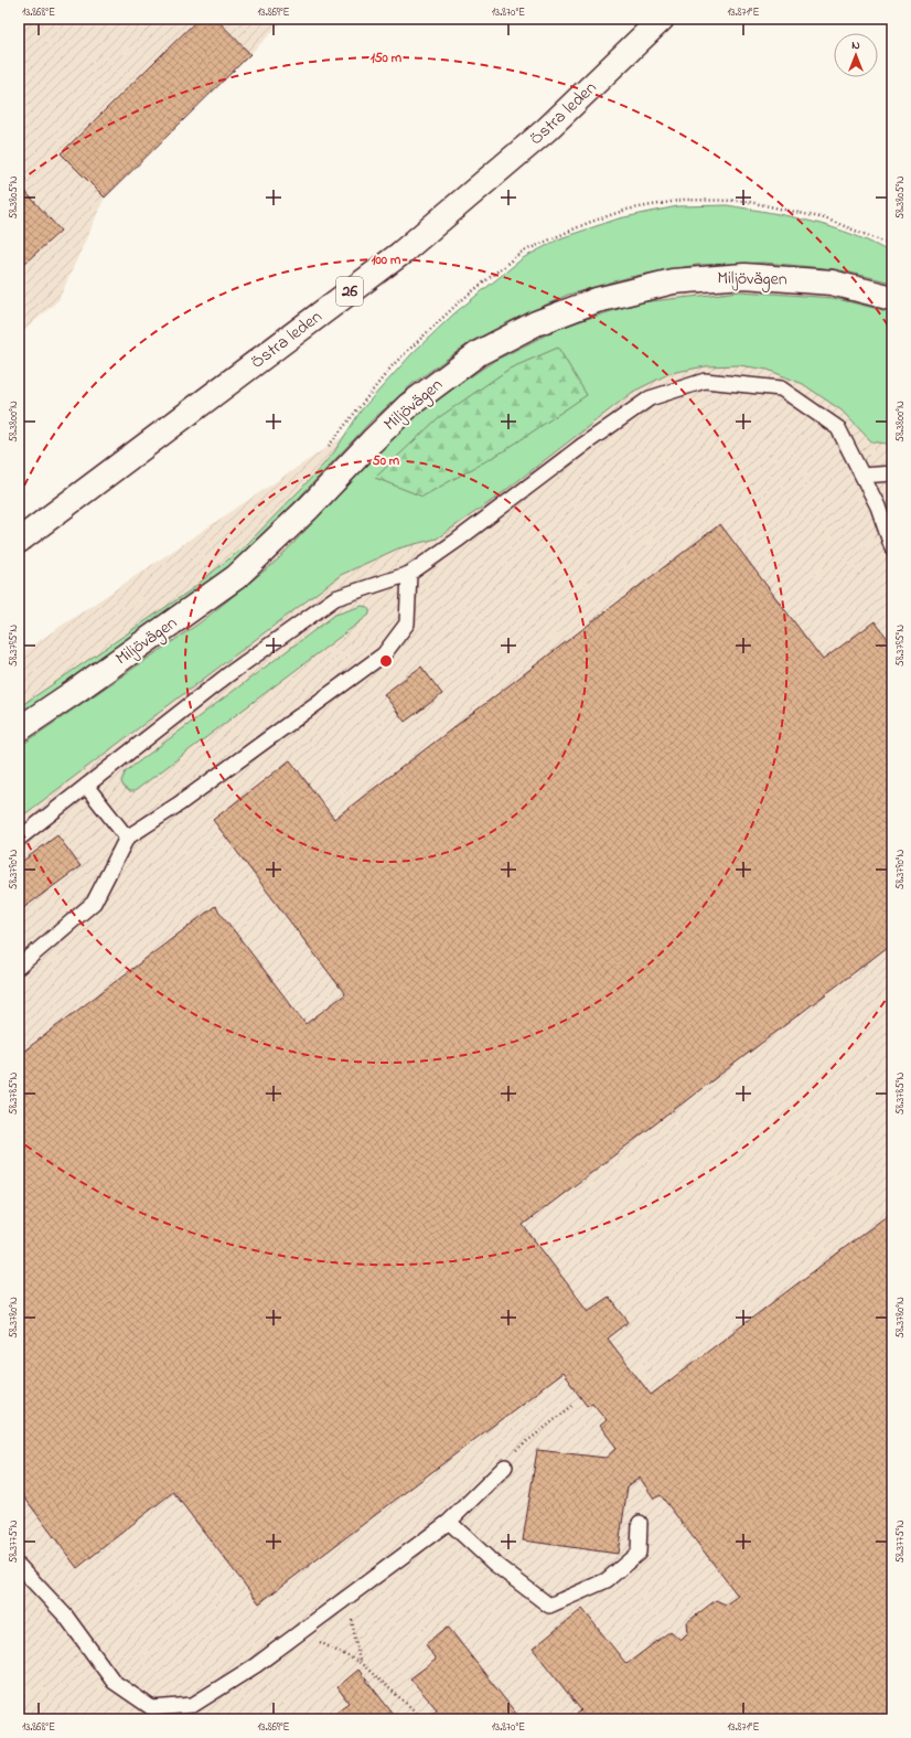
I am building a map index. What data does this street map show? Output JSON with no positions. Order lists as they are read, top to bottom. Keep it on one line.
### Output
{"streets":{"main road":["Östra leden","Miljövägen","26"]},"north":"top","coordinates":["13.868°E","13.869°E","13.870°E","13.871°E","58.3805°N","58.3800°N","58.3795°N","58.3790°N","58.3785°N","58.3780°N","58.3775°N"],"rings":["150 m","100 m","50 m"]}
